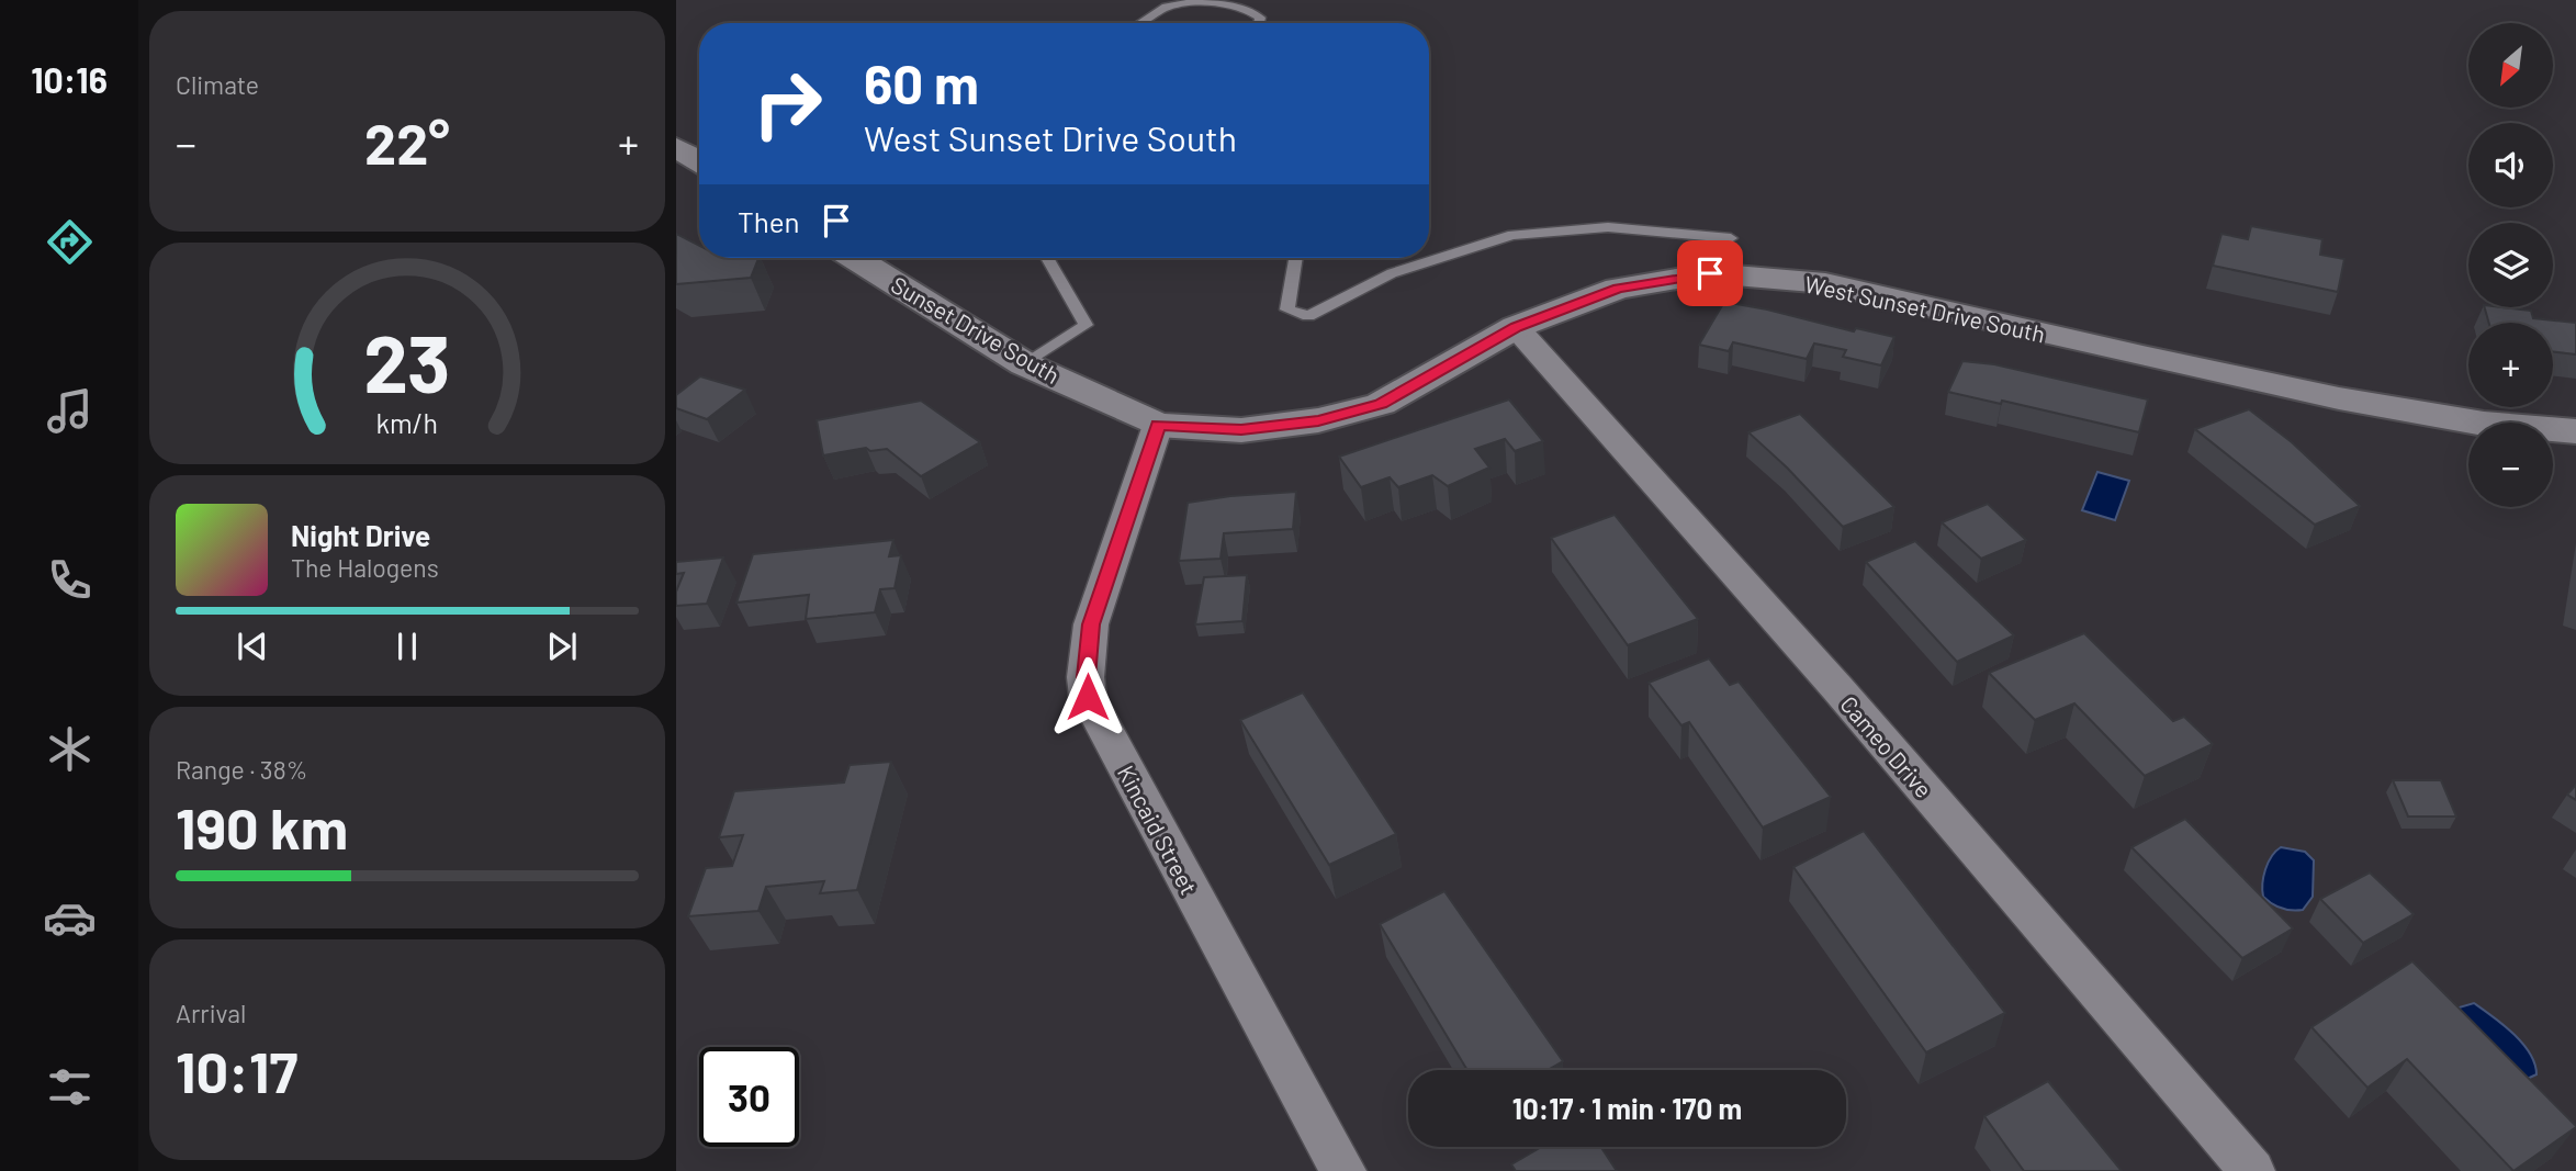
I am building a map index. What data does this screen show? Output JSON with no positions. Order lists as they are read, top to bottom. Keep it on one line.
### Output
{"streets":{"street":["West Sunset Drive South","Sunset Drive South","Cameo Drive","Kincaid Street"]},"crossings":[["West Sunset Drive South","Sunset Drive South"],["West Sunset Drive South","Cameo Drive"],["West Sunset Drive South","Kincaid Street"],["Sunset Drive South","Kincaid Street"]],"north":"bottom left","page":{"tabs":"10:16","tile":["Climate",["Range · 38%","190 km"],["Arrival","10:17"]],"map_buttons":["+","−"],"turn":["60 m","West Sunset Drive South"],"heat":["−","22°","+"],"then":"Then","song":["Night Drive","The Halogens"],"limit":"30","trip":"10:17 · 1 min · 170 m","gauge":["23","km/h"]}}
